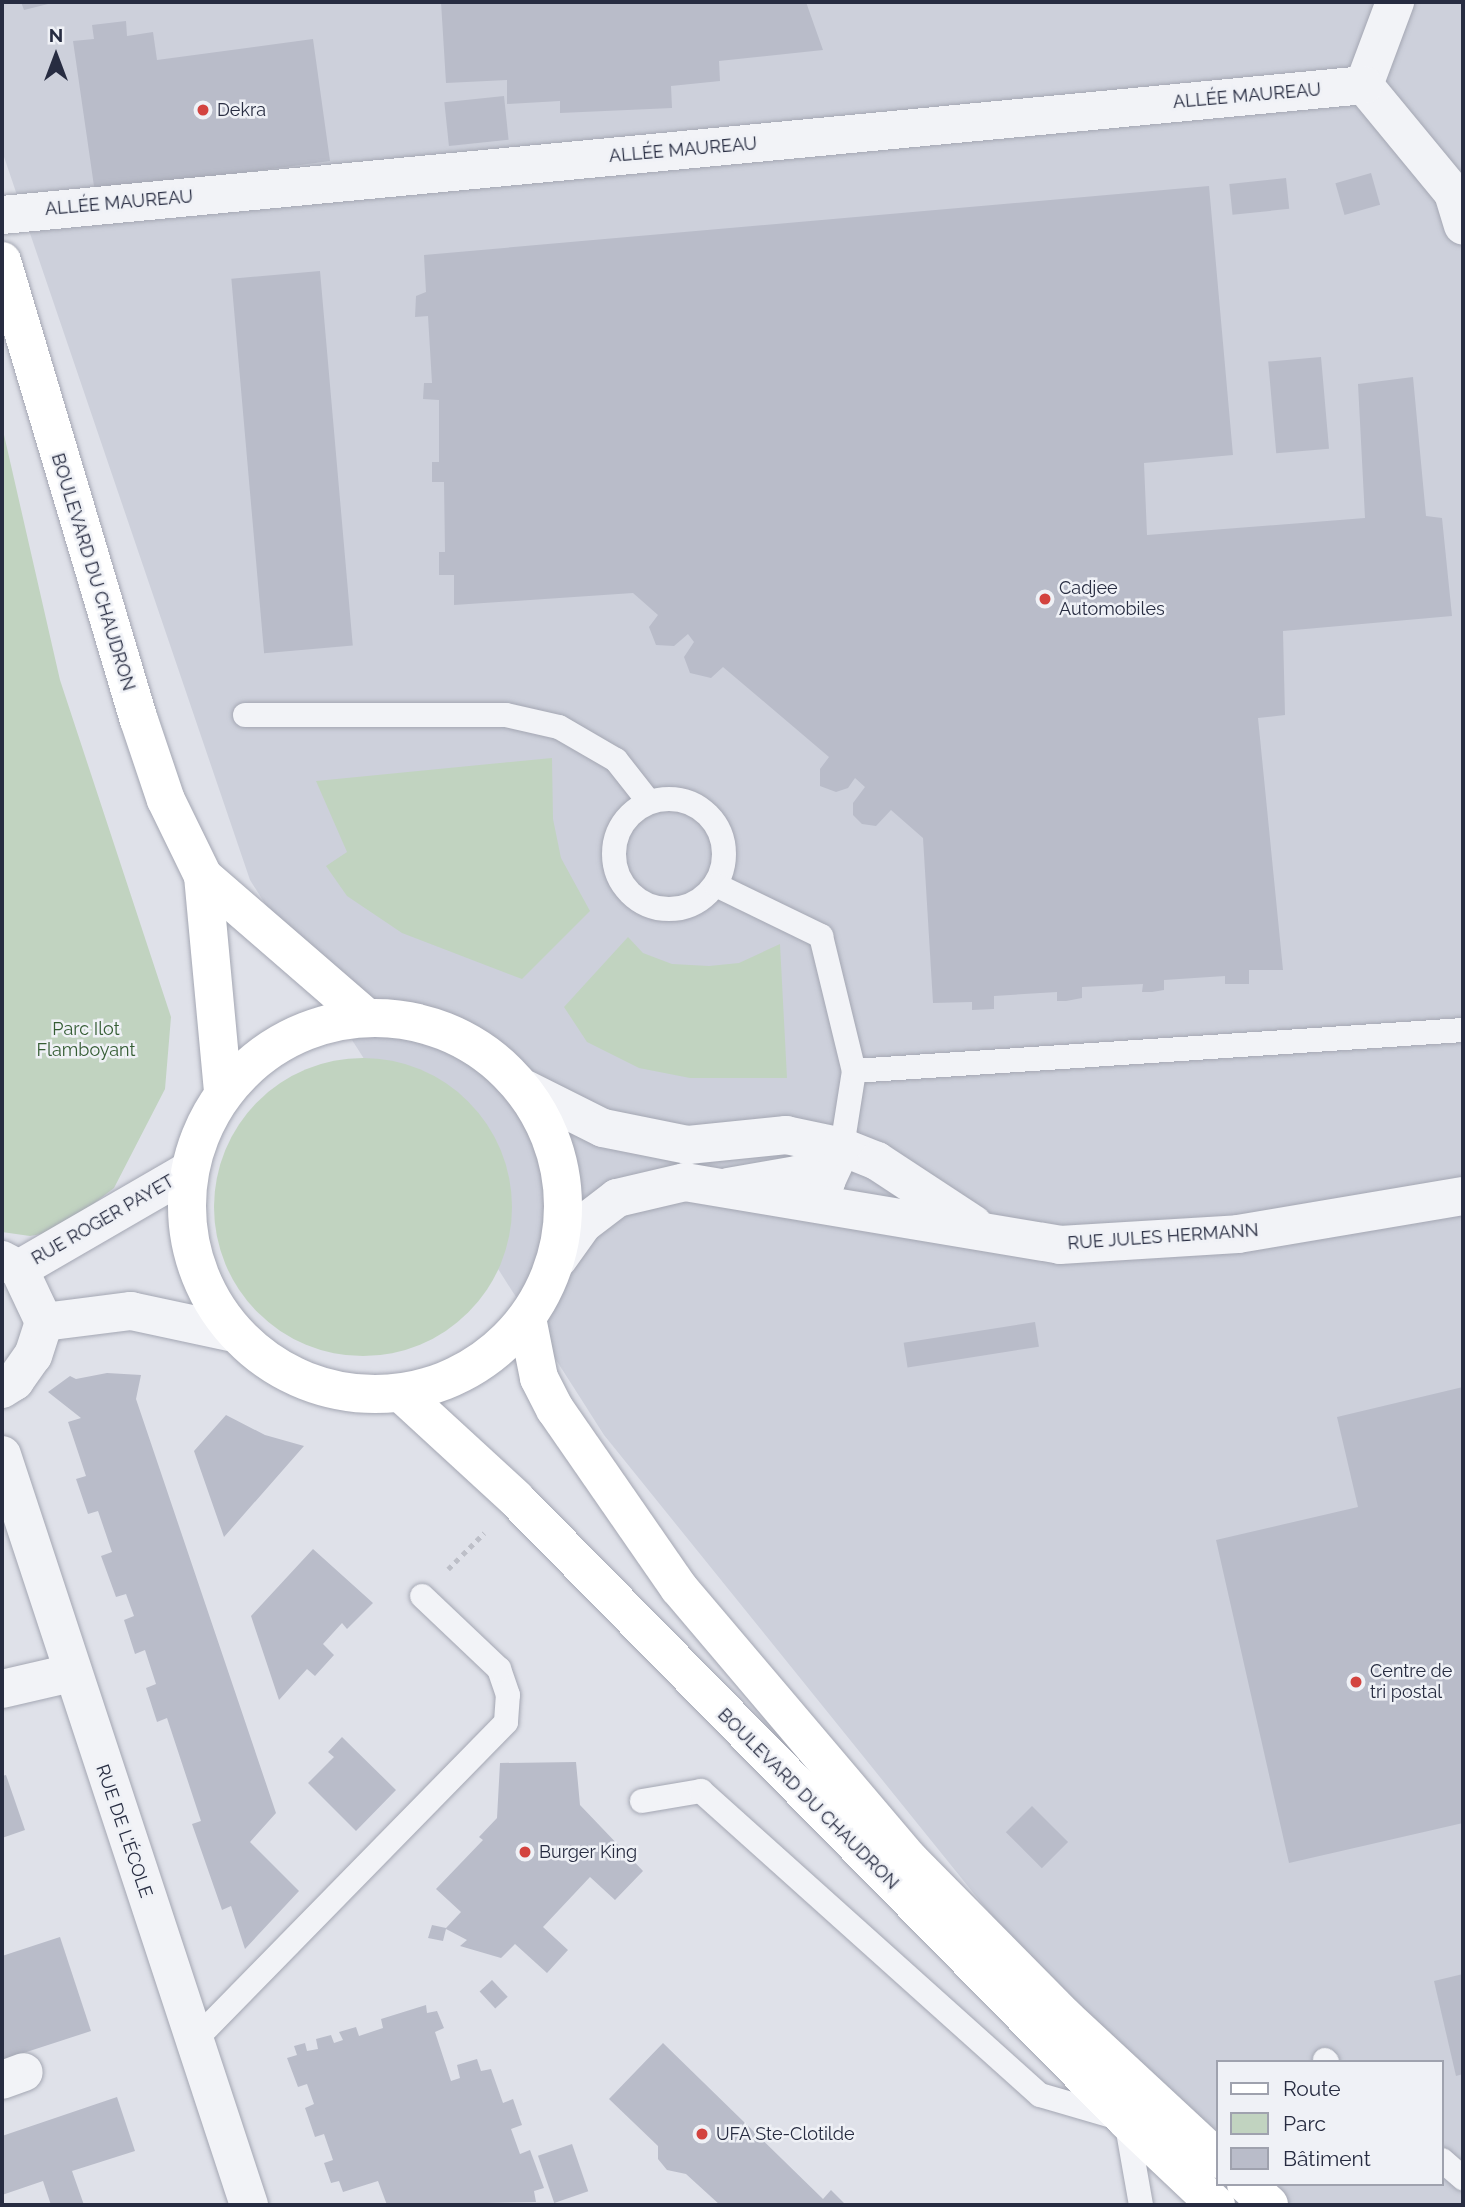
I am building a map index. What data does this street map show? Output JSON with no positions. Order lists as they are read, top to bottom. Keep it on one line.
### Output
{"streets":{"main road":["BOULEVARD DU CHAUDRON"],"street":["ALLÉE MAUREAU","RUE ROGER PAYET","RUE JULES HERMANN","RUE DE L'ÉCOLE"]},"parks":["Parc Ilot Flamboyant"],"places":["Dekra","Cadjee Automobiles","Centre de tri postal","Burger King","UFA Ste-Clotilde"],"legend":["Route","Parc","Bâtiment"],"north":"top"}
